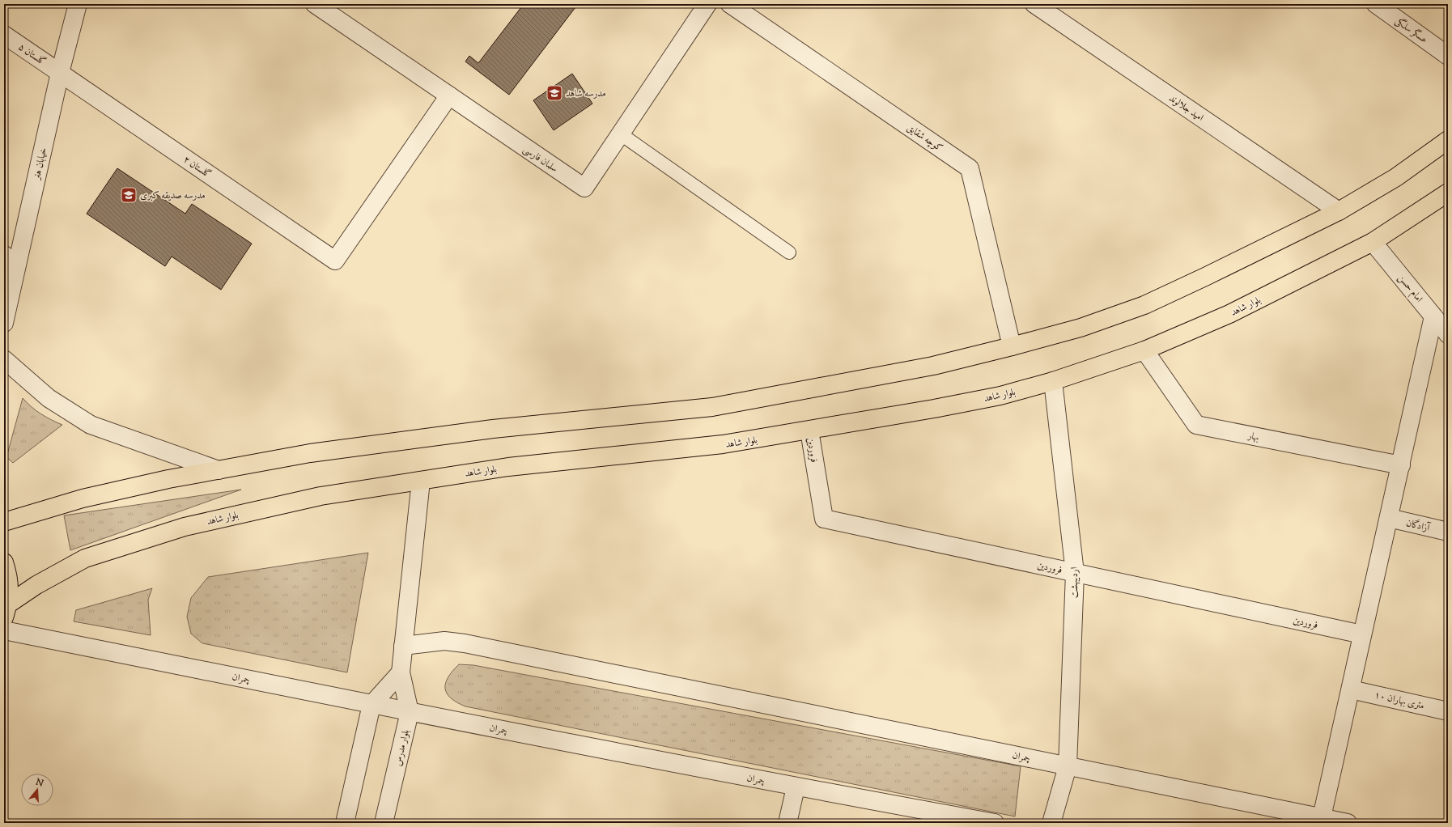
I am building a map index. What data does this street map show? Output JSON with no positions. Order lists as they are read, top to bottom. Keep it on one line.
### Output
{"streets":{"main road":["بلوار شاهد"],"street":["عسگر سلگی","گلستان ۵","امید جلالوند","کوچه شقایق","سلمان فارسی","خیابان هنر","گلستان ۲","امام حسن","بهار","فروردین","آزادگان","اردیبهشت","چمران","۱۰ متری بهاران","بلوار مدرس"]},"crossings":[["گلستان ۵","خیابان هنر"],["گلستان ۵","گلستان ۲"],["سلمان فارسی","گلستان ۲"],["خیابان هنر","گلستان ۲"],["امام حسن","بلوار شاهد"],["بلوار شاهد","بهار"],["بلوار شاهد","فروردین"],["بلوار شاهد","اردیبهشت"],["بلوار شاهد","بلوار مدرس"],["فروردین","اردیبهشت"],["اردیبهشت","چمران"],["چمران","بلوار مدرس"]],"places":{"school or university":["مدرسه شاهد","مدرسه صدیقه کبری"]},"north":"top"}
